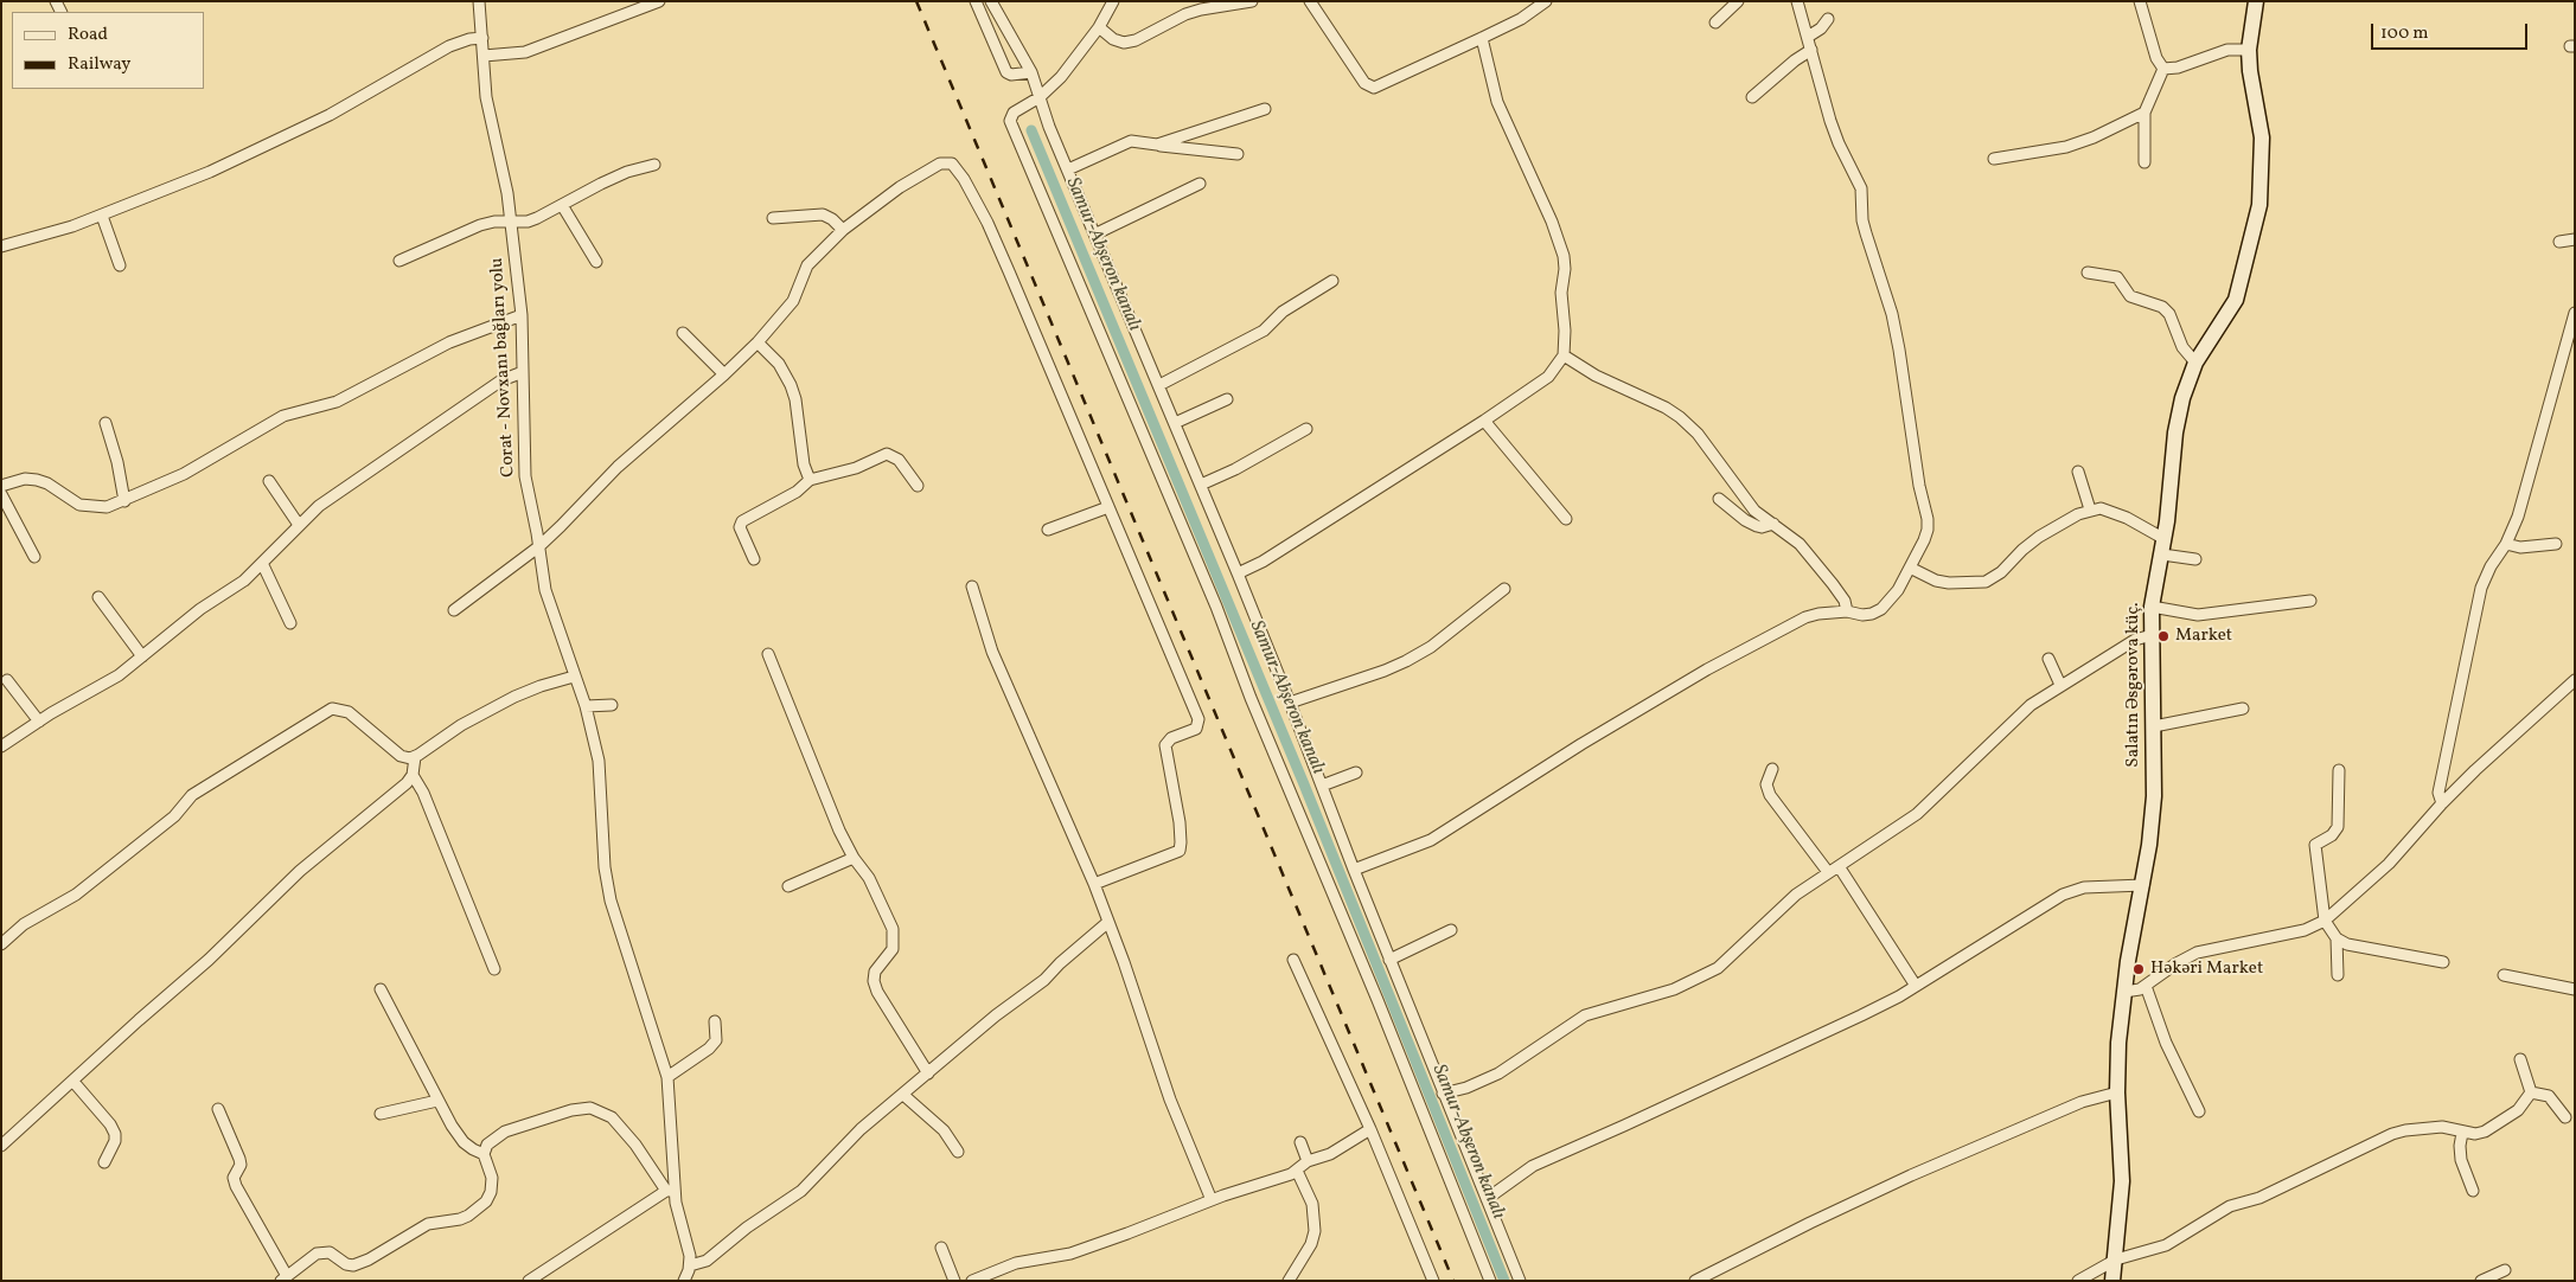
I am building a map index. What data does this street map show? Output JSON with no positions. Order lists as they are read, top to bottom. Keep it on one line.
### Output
{"streets":{"street":["Corat - Novxanı bağları yolu","Salatın Əsgərova küç."]},"water":["Samur-Abşeron kanalı"],"places":["Market","Həkəri Market"],"legend":["Road","Railway"],"scale_bar":"100 m"}
